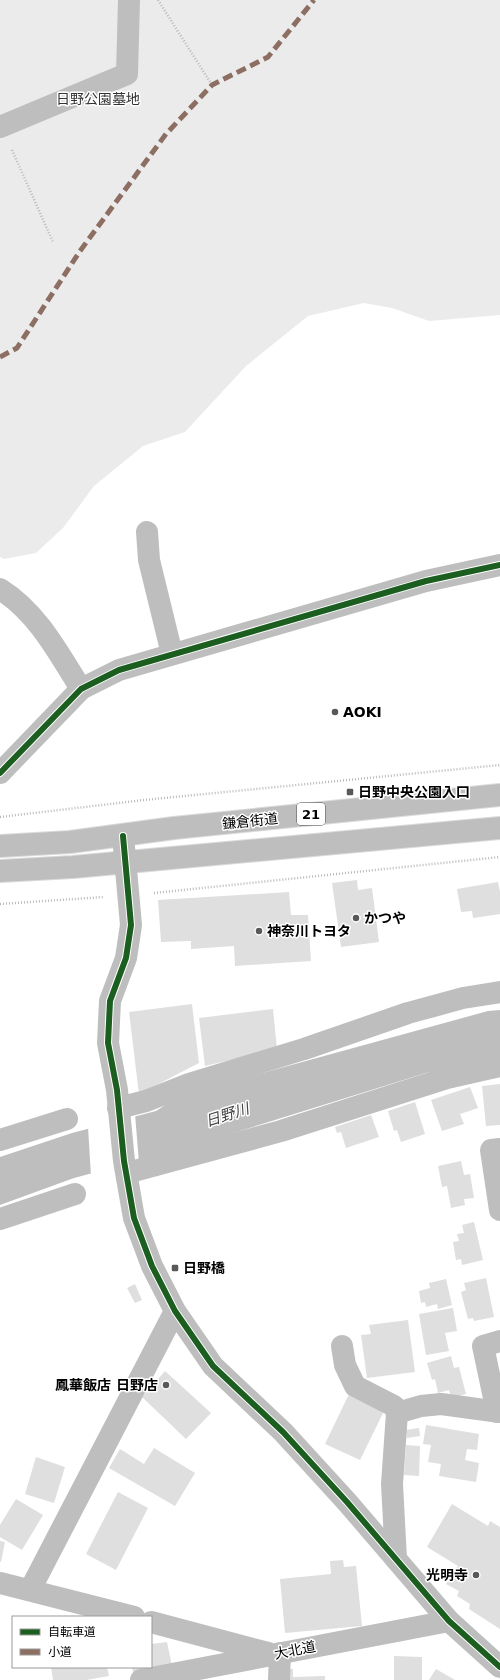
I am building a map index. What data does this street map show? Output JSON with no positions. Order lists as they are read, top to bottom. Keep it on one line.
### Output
{"streets":{"street":["21","鎌倉街道","大北道"]},"water":["日野川"],"parks":["日野公園墓地"],"places":{"other":["AOKI","かつや","神奈川トヨタ","鳳華飯店 日野店","光明寺"],"transit":["日野中央公園入口","日野橋"]},"legend":["自転車道","小道"]}
